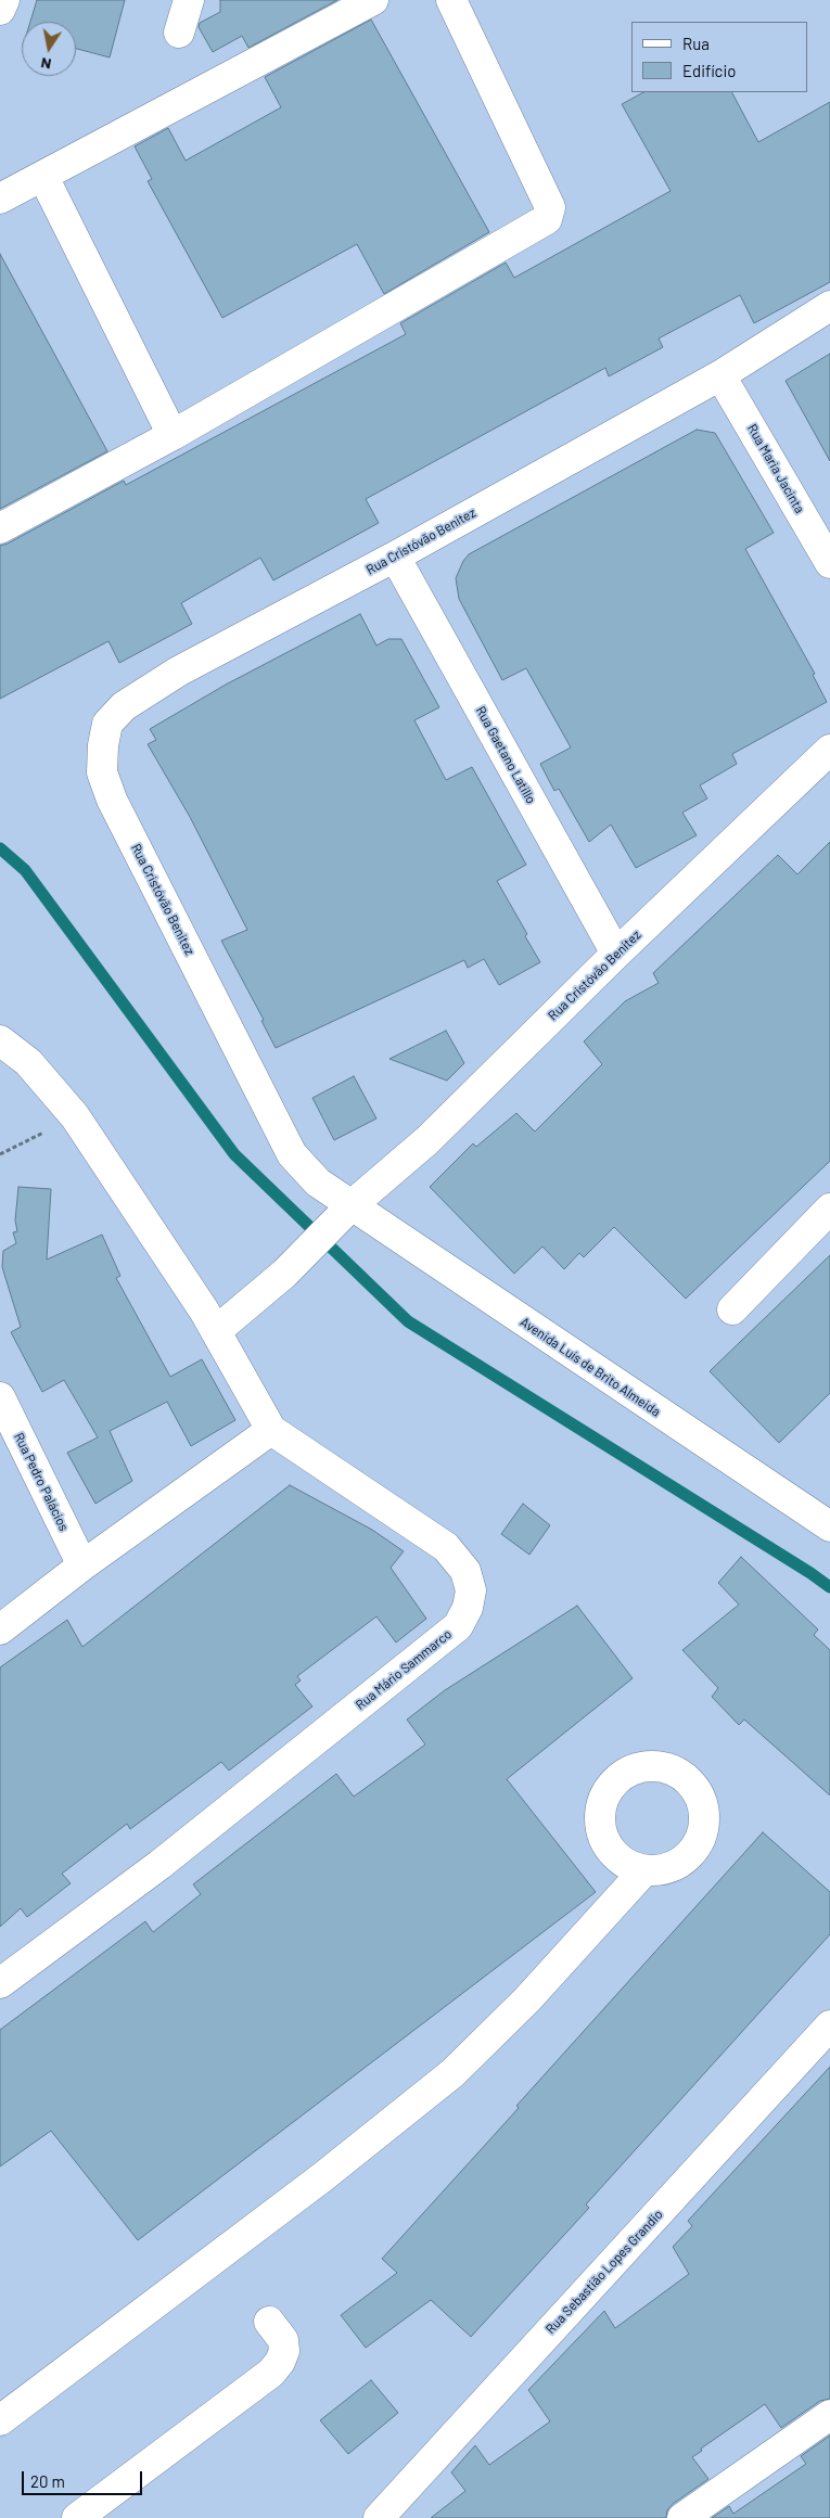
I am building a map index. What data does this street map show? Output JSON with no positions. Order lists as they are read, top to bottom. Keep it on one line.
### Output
{"streets":{"street":["Rua Maria Jacinta","Rua Cristóvão Benitez","Rua Gaetano Latillo","Avenida Luís de Brito Almeida","Rua Pedro Palácios","Rua Mário Sammarco","Rua Sebastião Lopes Grandio"]},"crossings":[["Rua Maria Jacinta","Rua Cristóvão Benitez"],["Rua Cristóvão Benitez","Rua Gaetano Latillo"],["Rua Cristóvão Benitez","Avenida Luís de Brito Almeida"]],"legend":["Rua","Edifício"],"scale_bar":"20 m","north":"bottom"}
